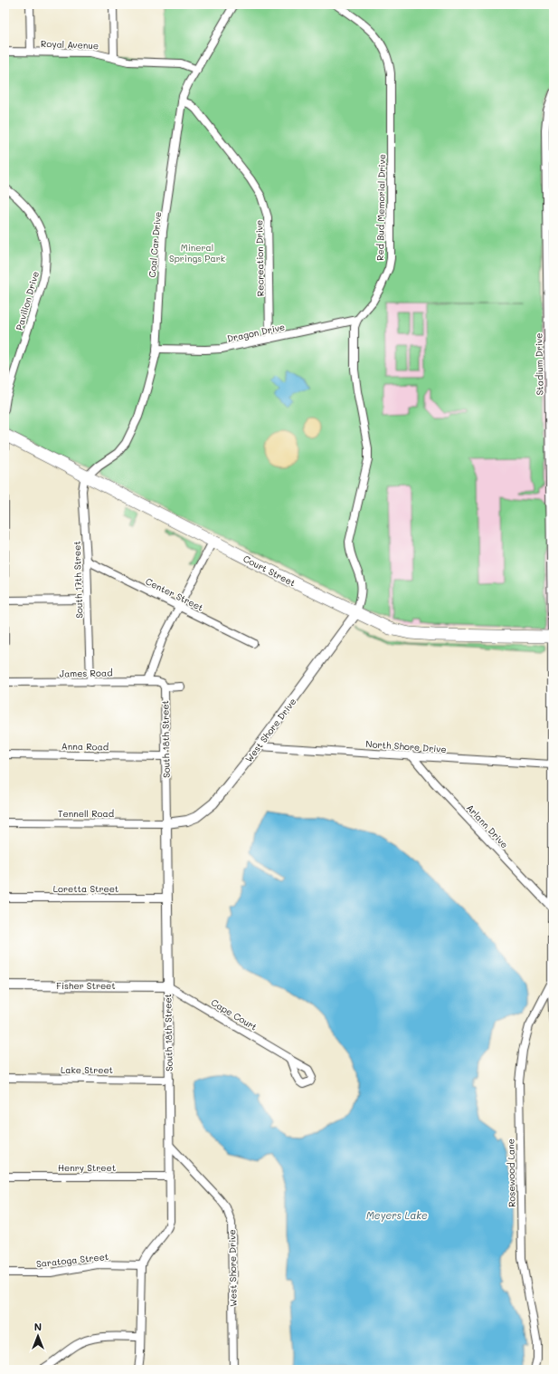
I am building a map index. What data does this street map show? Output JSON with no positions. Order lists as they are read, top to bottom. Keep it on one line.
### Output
{"streets":{"main road":["Court Street"],"street":["Royal Avenue","Red Bud Memorial Drive","Coal Car Drive","Recreation Drive","Pavilion Drive","Dragon Drive","Stadium Drive","South 17th Street","Center Street","James Road","West Shore Drive","South 18th Street","Anna Road","North Shore Drive","Tennell Road","Arlann Drive","Loretta Street","Fisher Street","Cape Court","Lake Street","Henry Street","Rosewood Lane","Saratoga Street"]},"crossings":[["Royal Avenue","Coal Car Drive"],["Red Bud Memorial Drive","Dragon Drive"],["Coal Car Drive","Recreation Drive"],["Coal Car Drive","Dragon Drive"],["Coal Car Drive","Court Street"],["Coal Car Drive","South 17th Street"],["Recreation Drive","Dragon Drive"],["Stadium Drive","Court Street"],["Stadium Drive","North Shore Drive"],["Stadium Drive","Arlann Drive"],["Stadium Drive","Rosewood Lane"],["Court Street","South 17th Street"],["Court Street","West Shore Drive"],["South 17th Street","Center Street"],["South 17th Street","James Road"],["James Road","South 18th Street"],["West Shore Drive","South 18th Street"],["West Shore Drive","North Shore Drive"],["West Shore Drive","Tennell Road"],["South 18th Street","Anna Road"],["South 18th Street","Tennell Road"],["South 18th Street","Loretta Street"],["South 18th Street","Fisher Street"],["South 18th Street","Cape Court"],["South 18th Street","Lake Street"],["South 18th Street","Henry Street"],["South 18th Street","Saratoga Street"],["North Shore Drive","Arlann Drive"],["Fisher Street","Cape Court"]],"water":["Meyers Lake"],"parks":["Mineral Springs Park"],"north":"top"}
